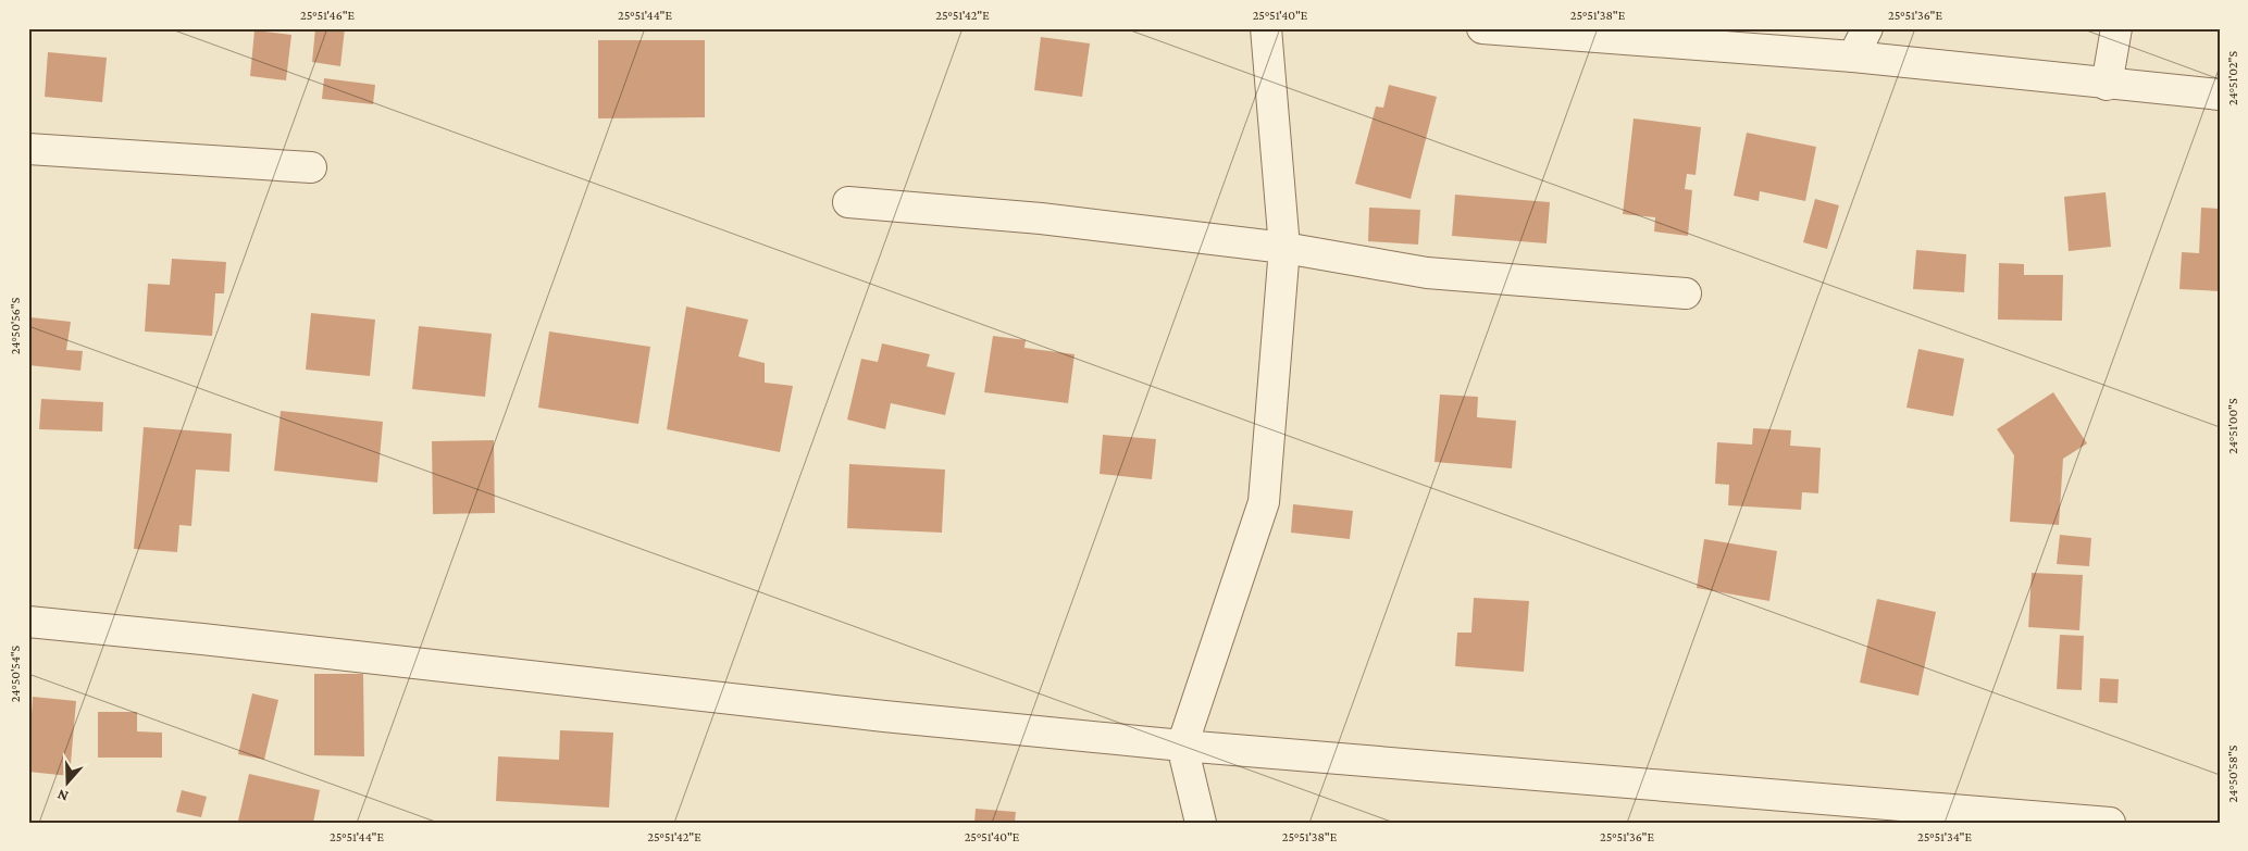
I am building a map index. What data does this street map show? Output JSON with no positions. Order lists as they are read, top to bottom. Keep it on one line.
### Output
{"north":"bottom","coordinates":["25°51'46\"E","25°51'44\"E","25°51'42\"E","25°51'40\"E","25°51'38\"E","25°51'36\"E","24°51'02\"S","24°50'56\"S","24°51'00\"S","24°50'54\"S","24°50'58\"S","25°51'34\"E"]}
